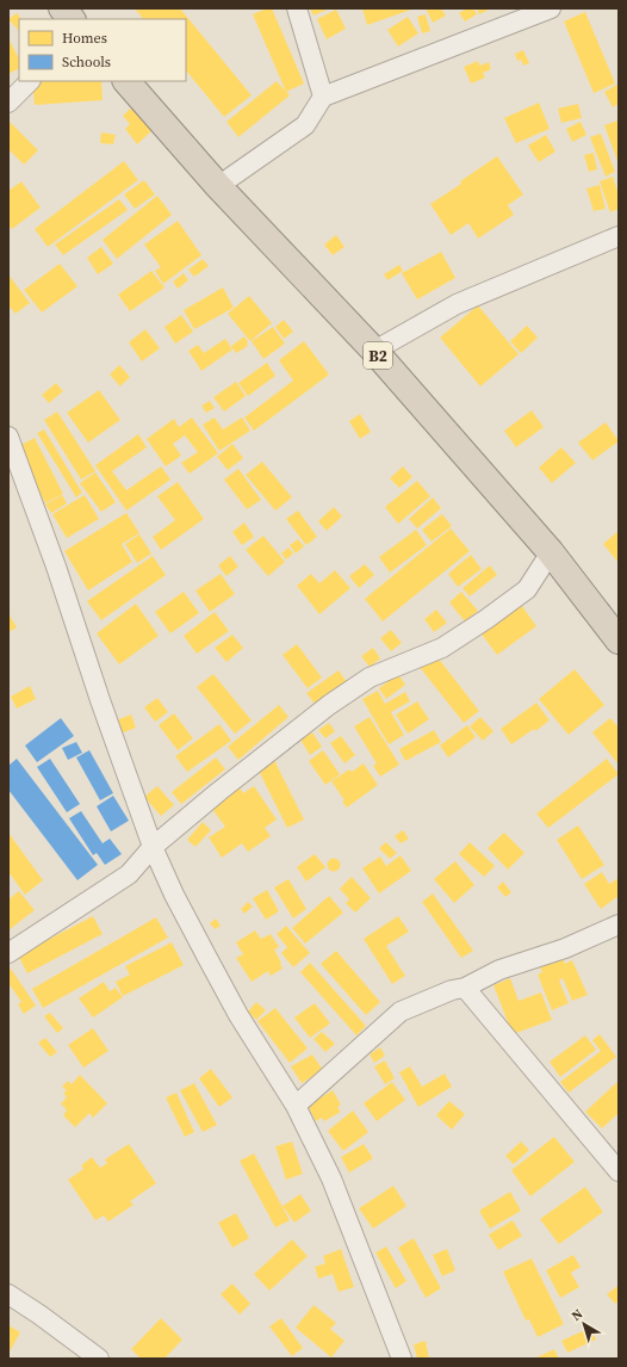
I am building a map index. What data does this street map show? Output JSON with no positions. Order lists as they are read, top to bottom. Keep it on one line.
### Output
{"streets":{"highway":["B2"]},"legend":["Homes","Schools"],"north":"top left"}
